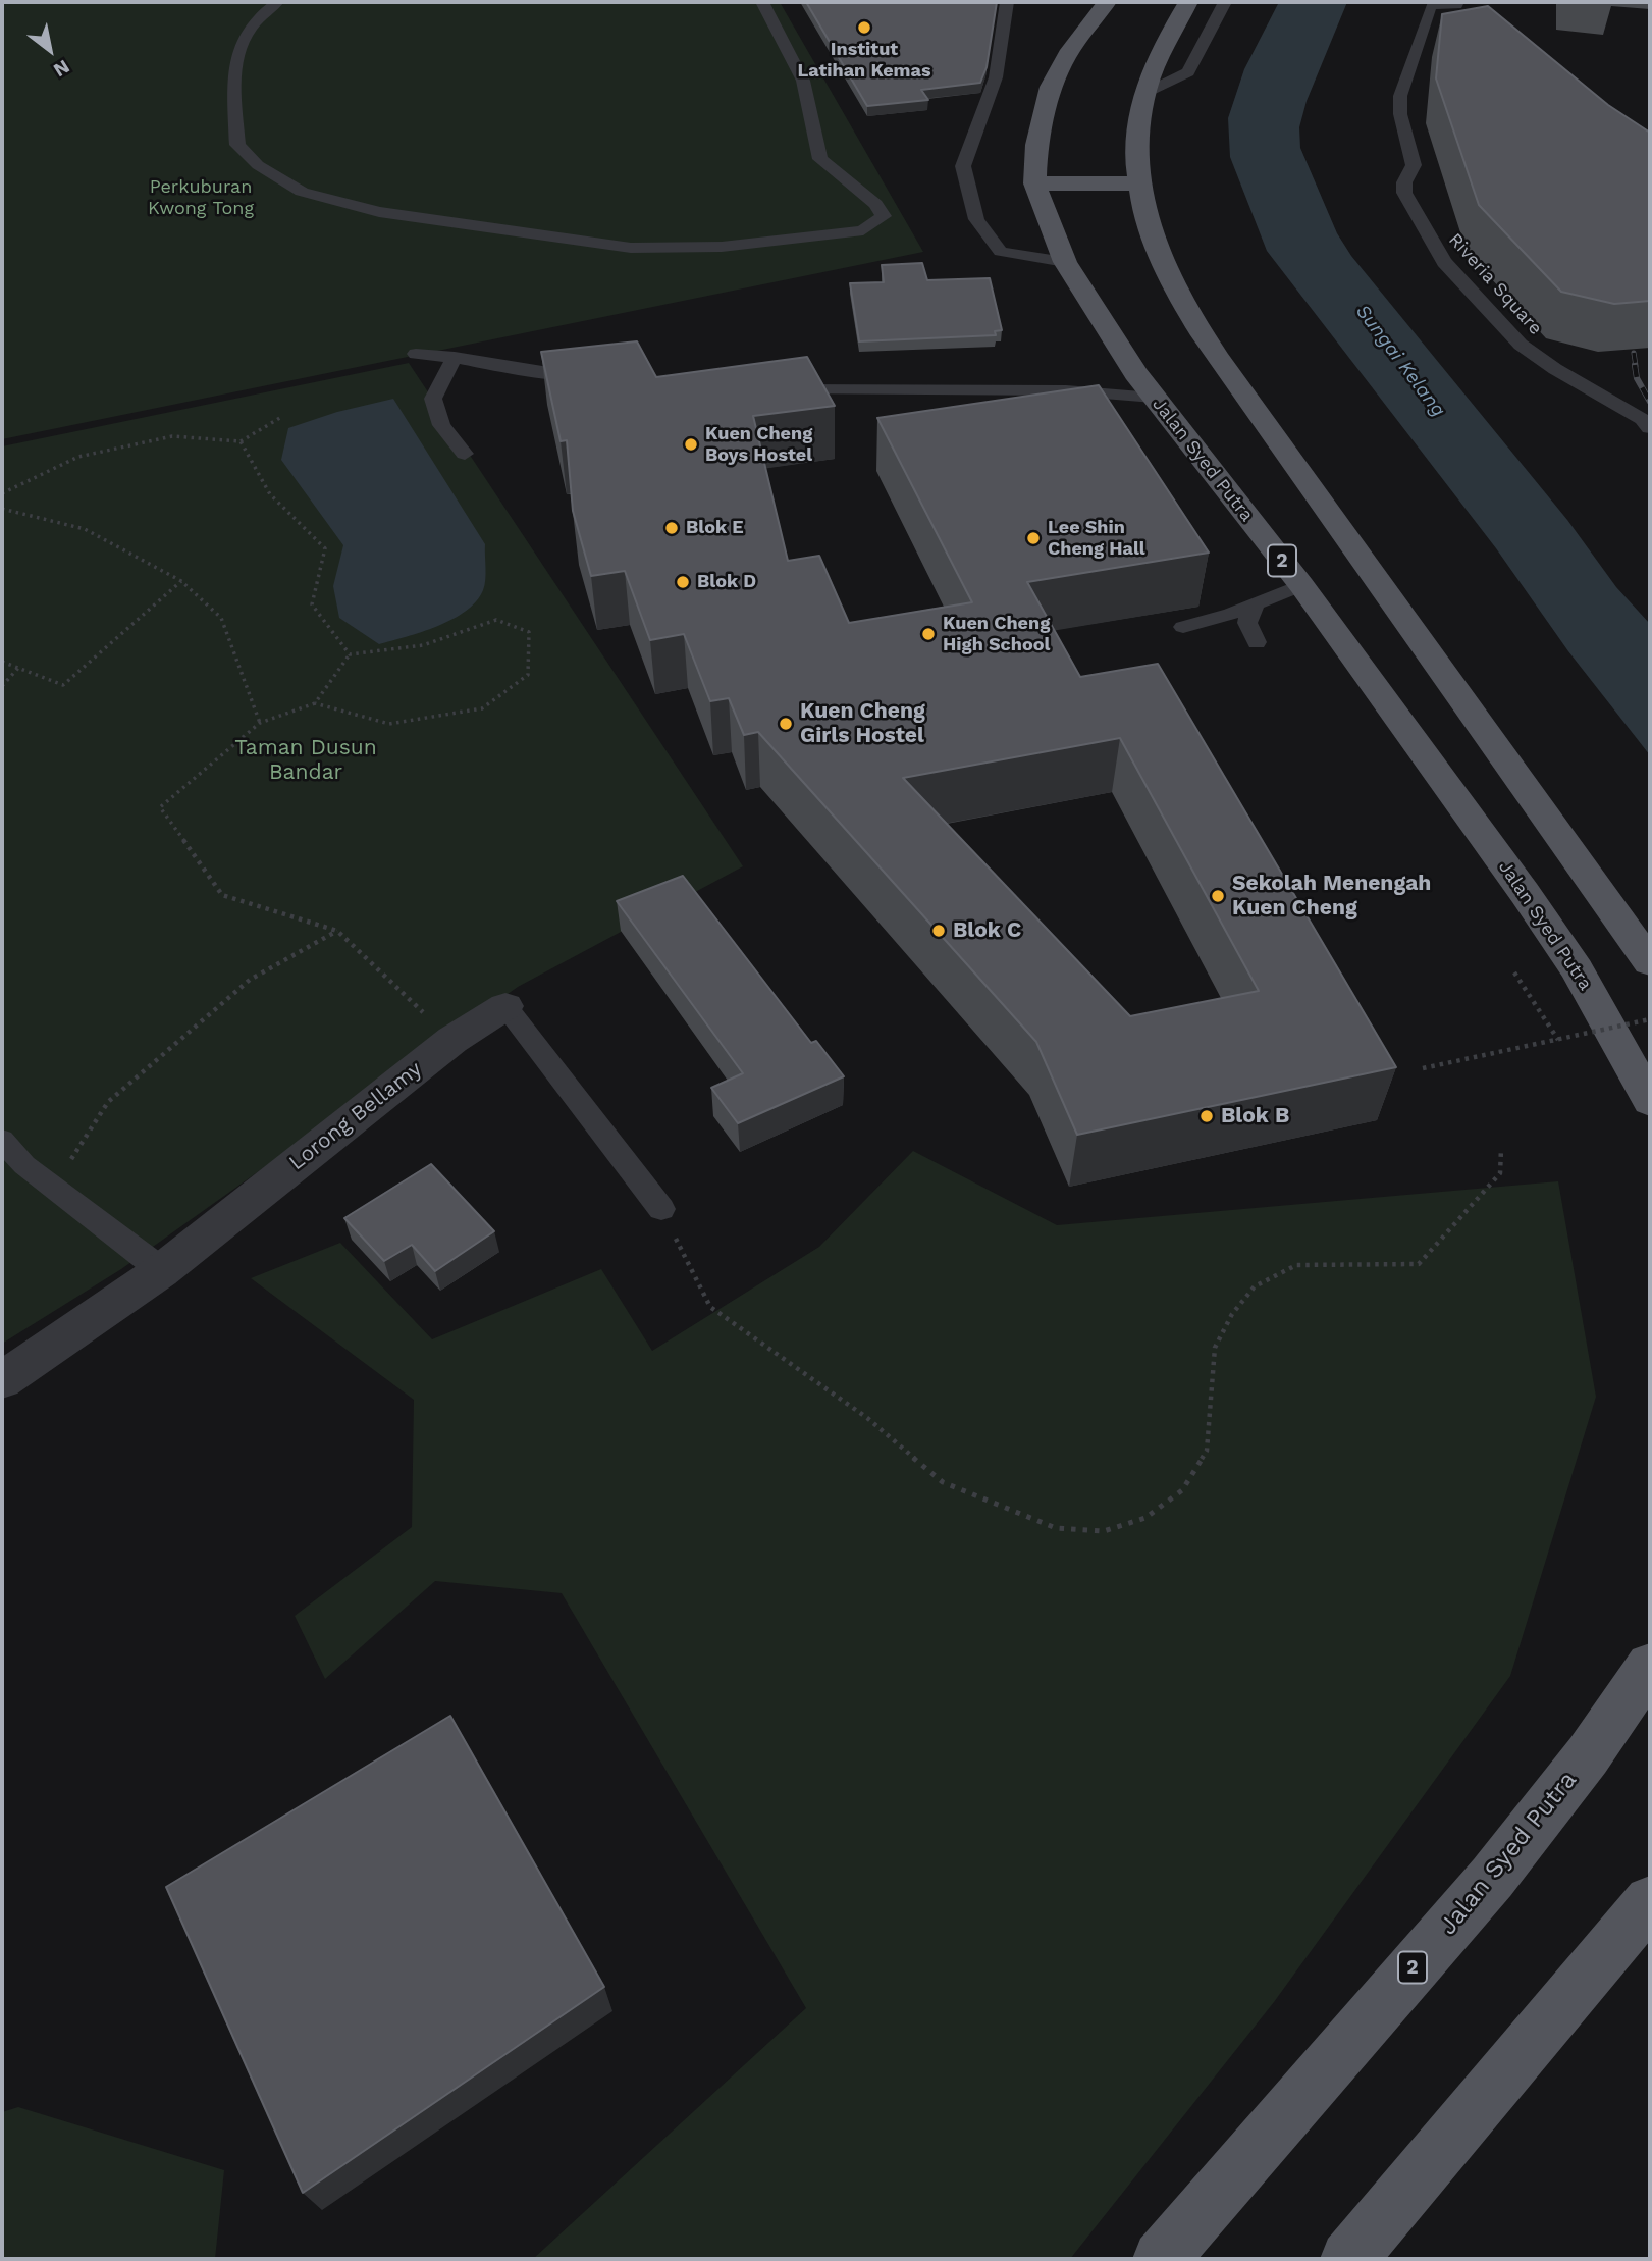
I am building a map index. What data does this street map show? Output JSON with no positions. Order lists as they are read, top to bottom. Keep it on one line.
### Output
{"streets":{"main road":["Jalan Syed Putra","2"],"street":["Lorong Bellamy"],"lane":["Riveria Square"]},"water":["Sungai Kelang"],"parks":["Perkuburan Kwong Tong","Taman Dusun Bandar"],"places":["Institut Latihan Kemas","Kuen Cheng Boys Hostel","Blok E","Lee Shin Cheng Hall","Blok D","Kuen Cheng High School","Kuen Cheng Girls Hostel","Sekolah Menengah Kuen Cheng","Blok C","Blok B"],"north":"bottom right"}
